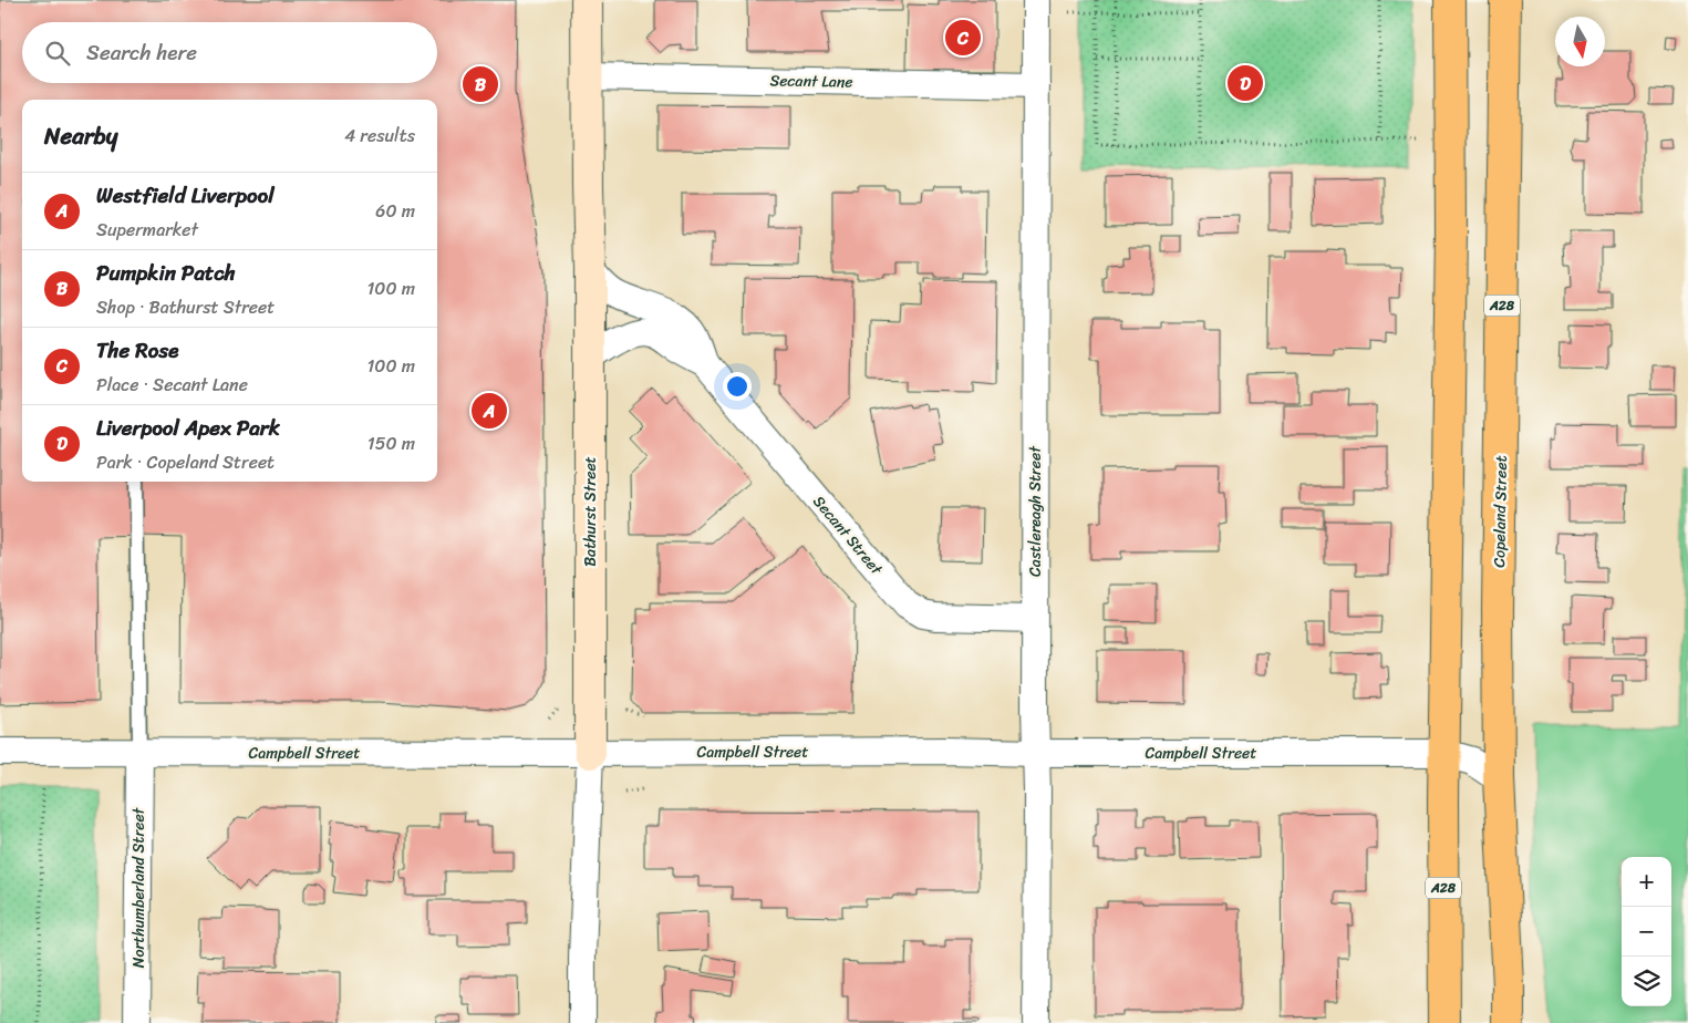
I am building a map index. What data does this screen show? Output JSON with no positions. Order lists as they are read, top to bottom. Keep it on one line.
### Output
{"streets":{"highway":["A28","Copeland Street"],"street":["Secant Lane","Bathurst Street","Castlereagh Street","Secant Street","Campbell Street","Northumberland Street"]},"crossings":[["Secant Lane","Bathurst Street"],["Secant Lane","Castlereagh Street"],["A28","Campbell Street"],["Bathurst Street","Secant Street"],["Bathurst Street","Campbell Street"],["Castlereagh Street","Secant Street"],["Castlereagh Street","Campbell Street"],["Copeland Street","Campbell Street"],["Campbell Street","Northumberland Street"]],"north":"bottom","page":{"pins":["C","D","B","A"],"search":"Search here","heading":["Nearby","4 results"],"list":[{"mark":"A","name":"Westfield Liverpool","note":"Supermarket","value":"60 m"},{"mark":"B","name":"Pumpkin Patch","note":"Shop · Bathurst Street","value":"100 m"},{"mark":"C","name":"The Rose","note":"Place · Secant Lane","value":"100 m"},{"mark":"D","name":"Liverpool Apex Park","note":"Park · Copeland Street","value":"150 m"}],"map_buttons":["+","−"]}}
